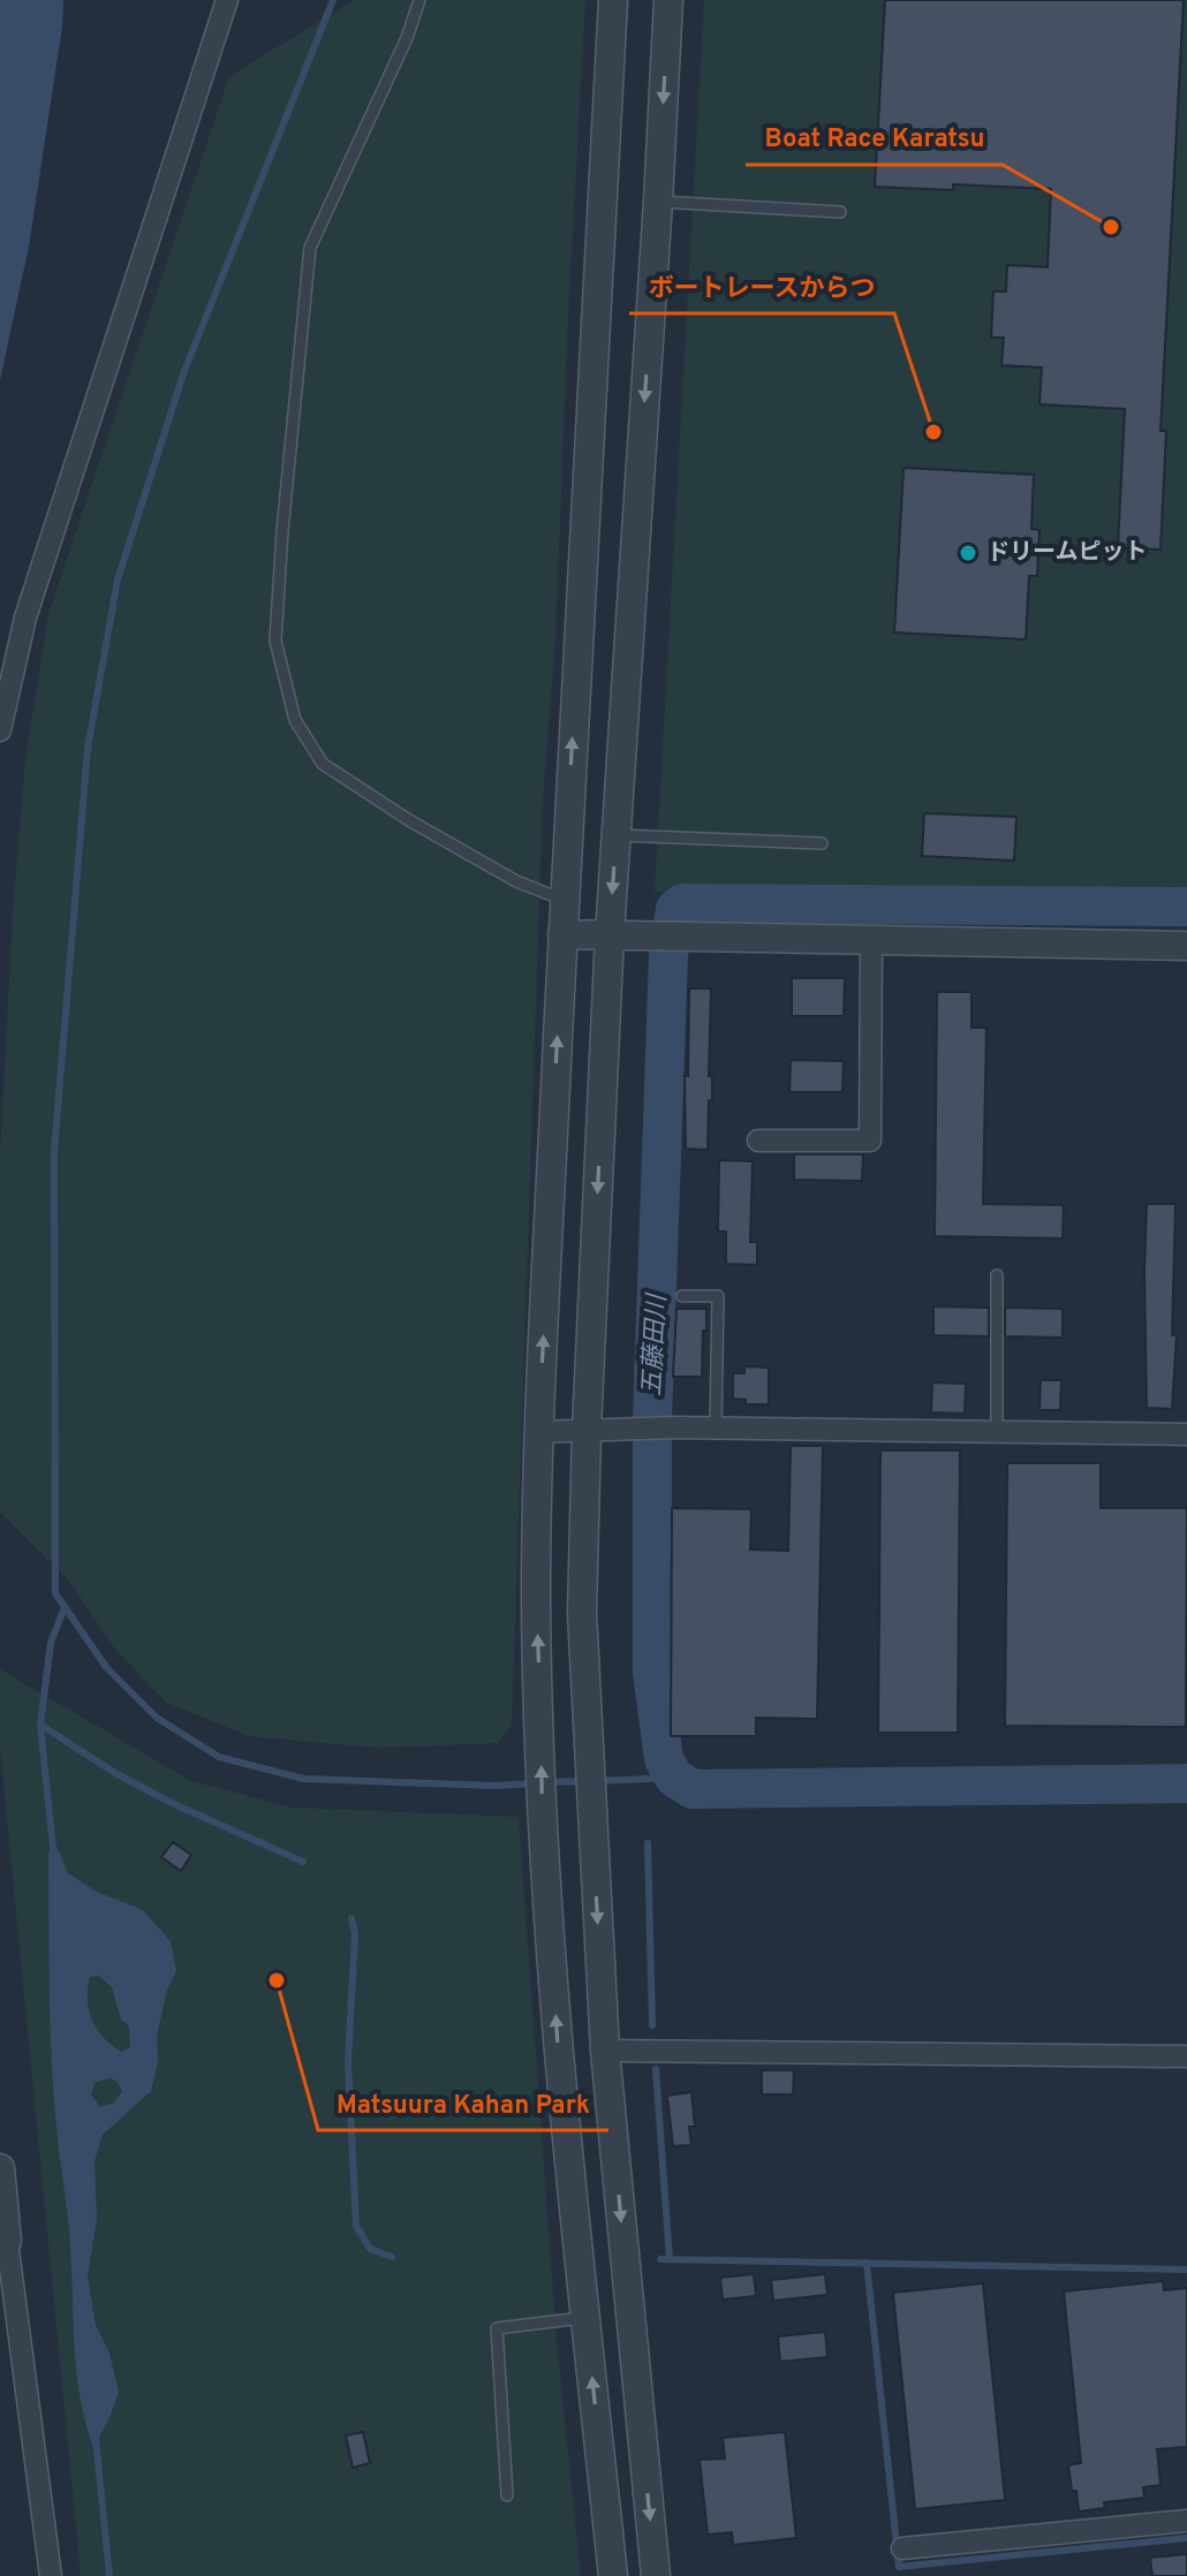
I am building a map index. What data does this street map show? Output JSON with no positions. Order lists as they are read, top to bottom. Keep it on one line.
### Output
{"water":["五藤田川"],"places":["Boat Race Karatsu","ボートレースからつ","ドリームピット","Matsuura Kahan Park"]}
